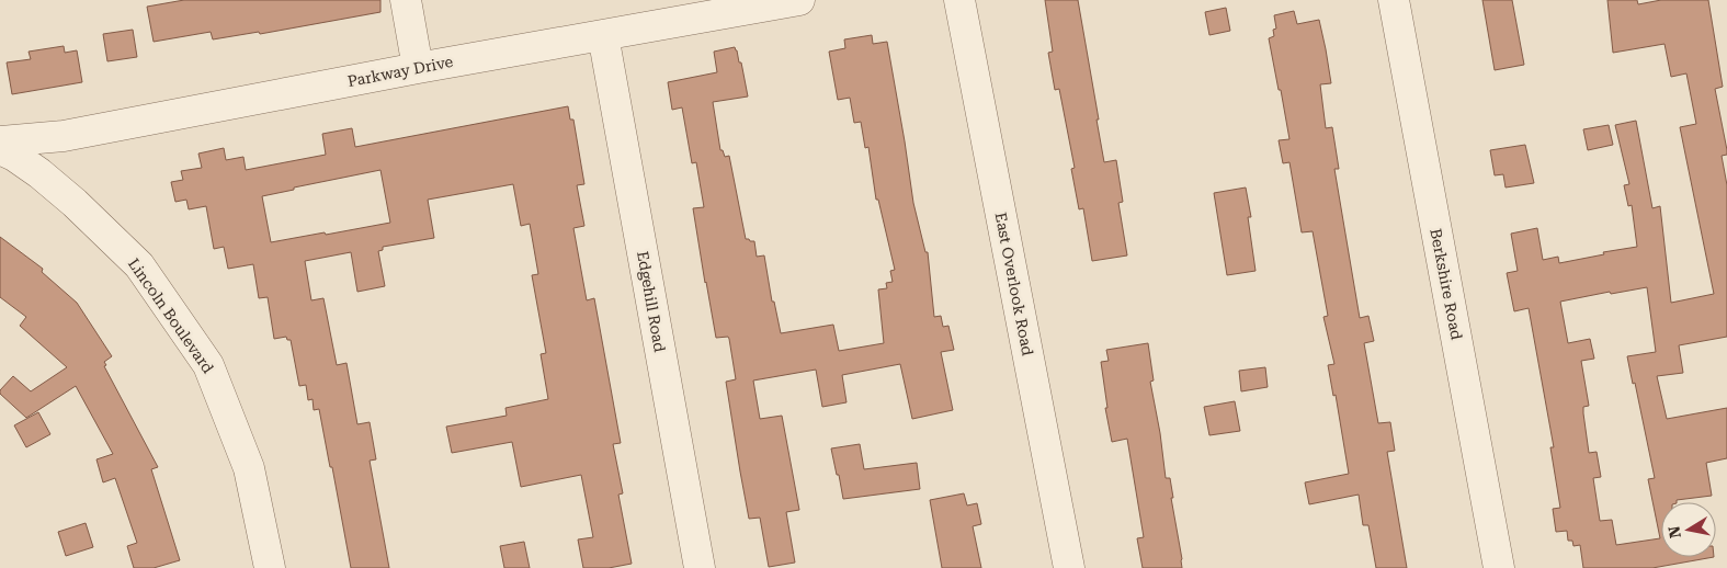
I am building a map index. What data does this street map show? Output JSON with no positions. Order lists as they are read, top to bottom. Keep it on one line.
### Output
{"streets":{"street":["Parkway Drive","East Overlook Road","Berkshire Road","Edgehill Road","Lincoln Boulevard"]},"crossings":[["Parkway Drive","Edgehill Road"]],"north":"left"}
